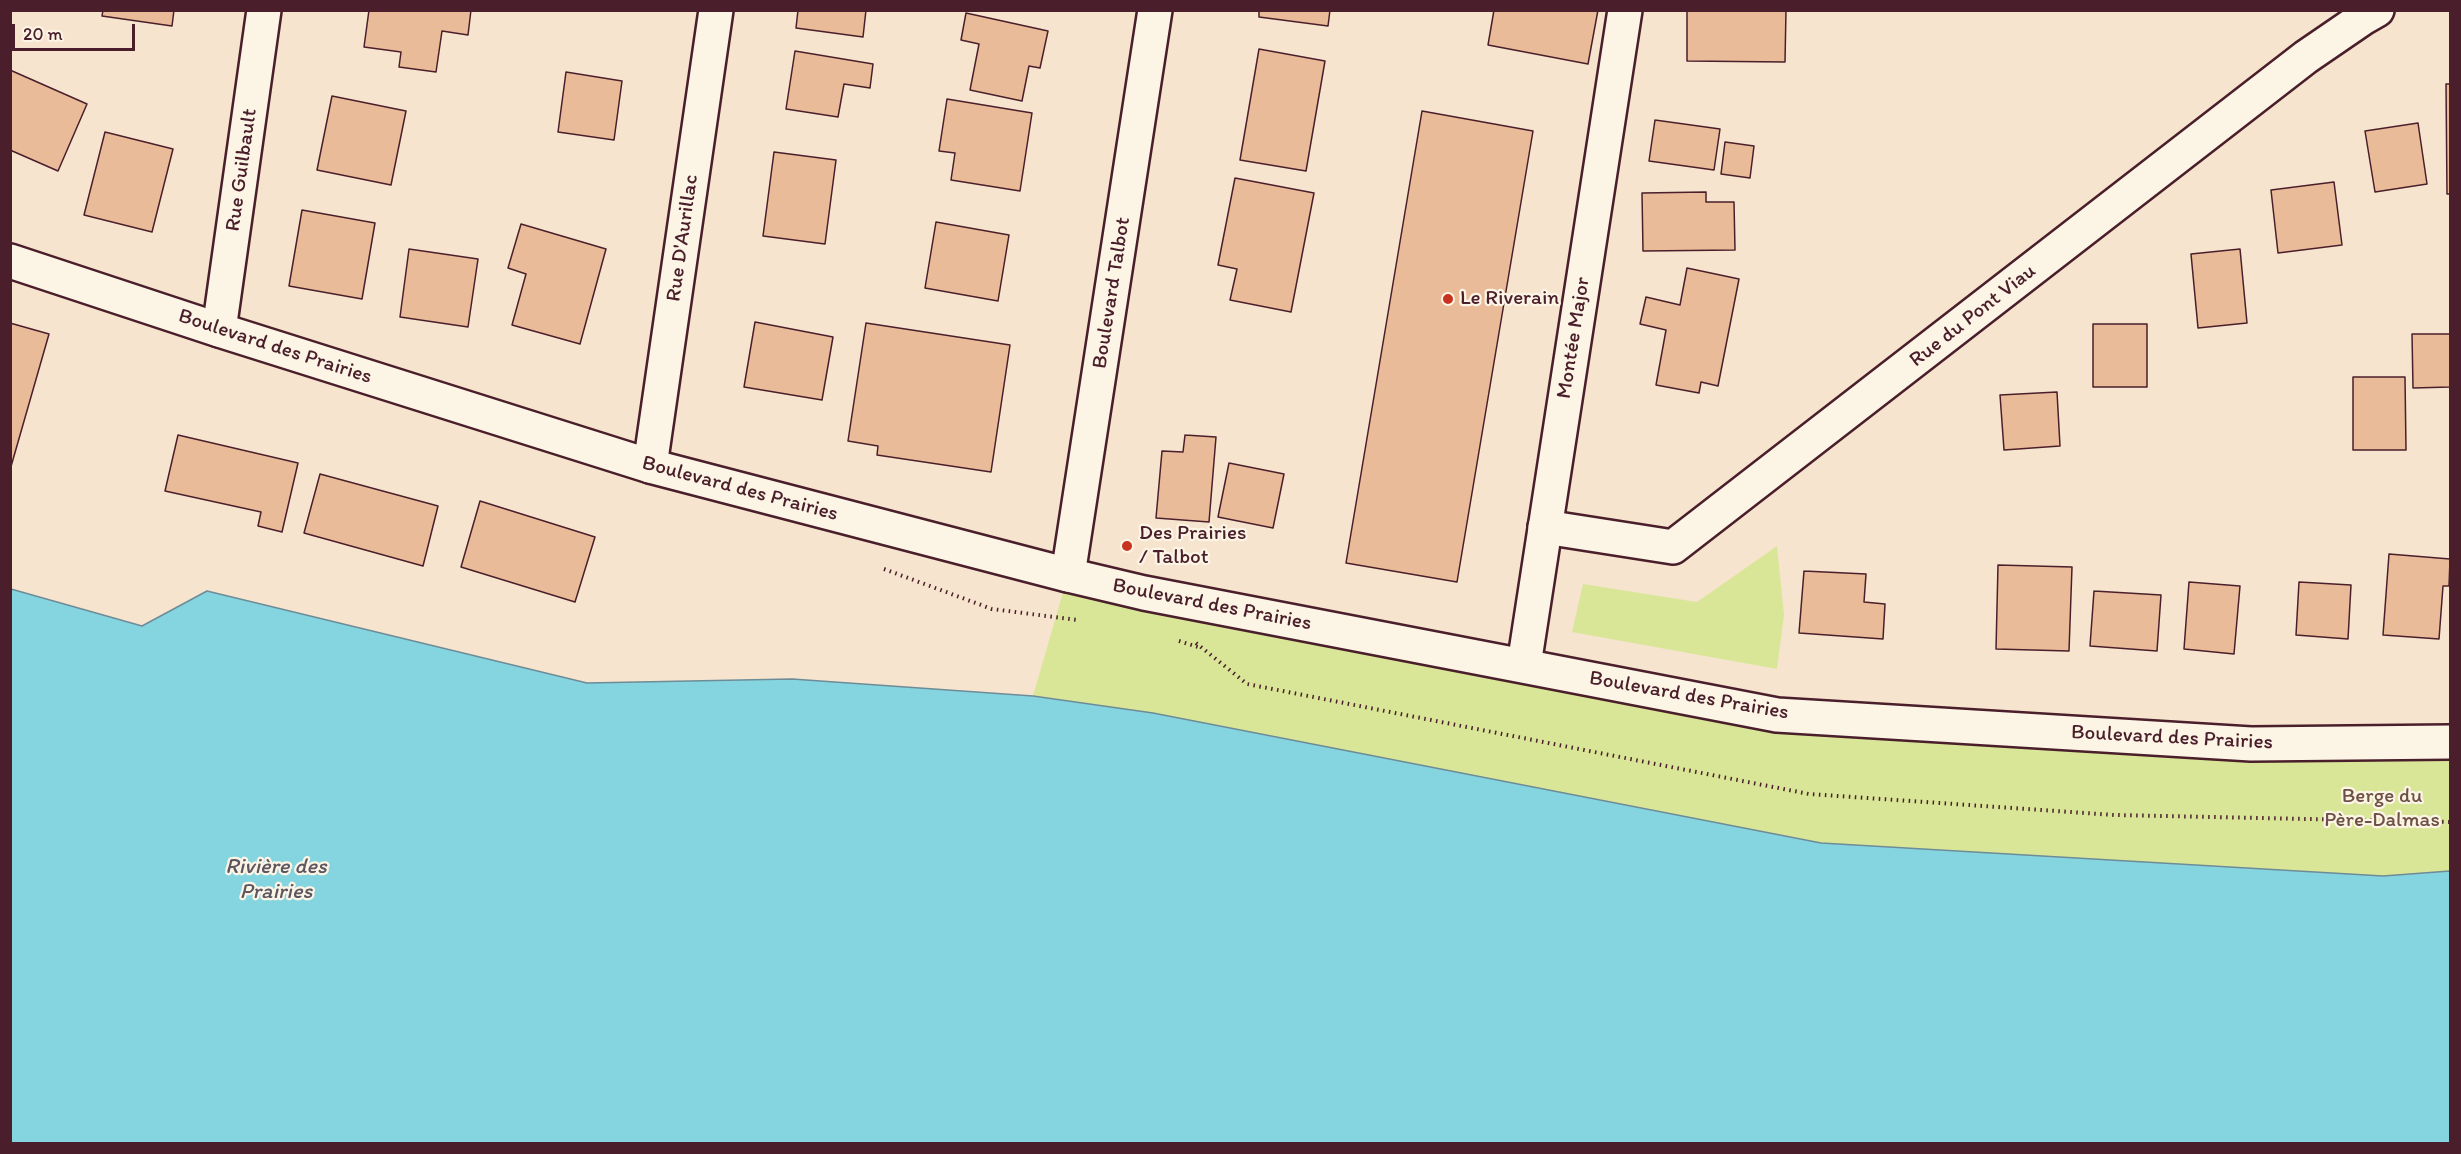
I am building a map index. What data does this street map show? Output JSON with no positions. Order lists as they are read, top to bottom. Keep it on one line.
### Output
{"streets":{"street":["Rue Guilbault","Rue D'Aurillac","Boulevard Talbot","Rue du Pont Viau","Montée Major","Boulevard des Prairies"]},"crossings":[["Rue Guilbault","Boulevard des Prairies"],["Rue D'Aurillac","Boulevard des Prairies"],["Boulevard Talbot","Boulevard des Prairies"],["Rue du Pont Viau","Montée Major"],["Montée Major","Boulevard des Prairies"]],"water":["Rivière des Prairies"],"parks":["Berge du Père-Dalmas"],"places":["Le Riverain","Des Prairies / Talbot"],"scale_bar":"20 m"}
